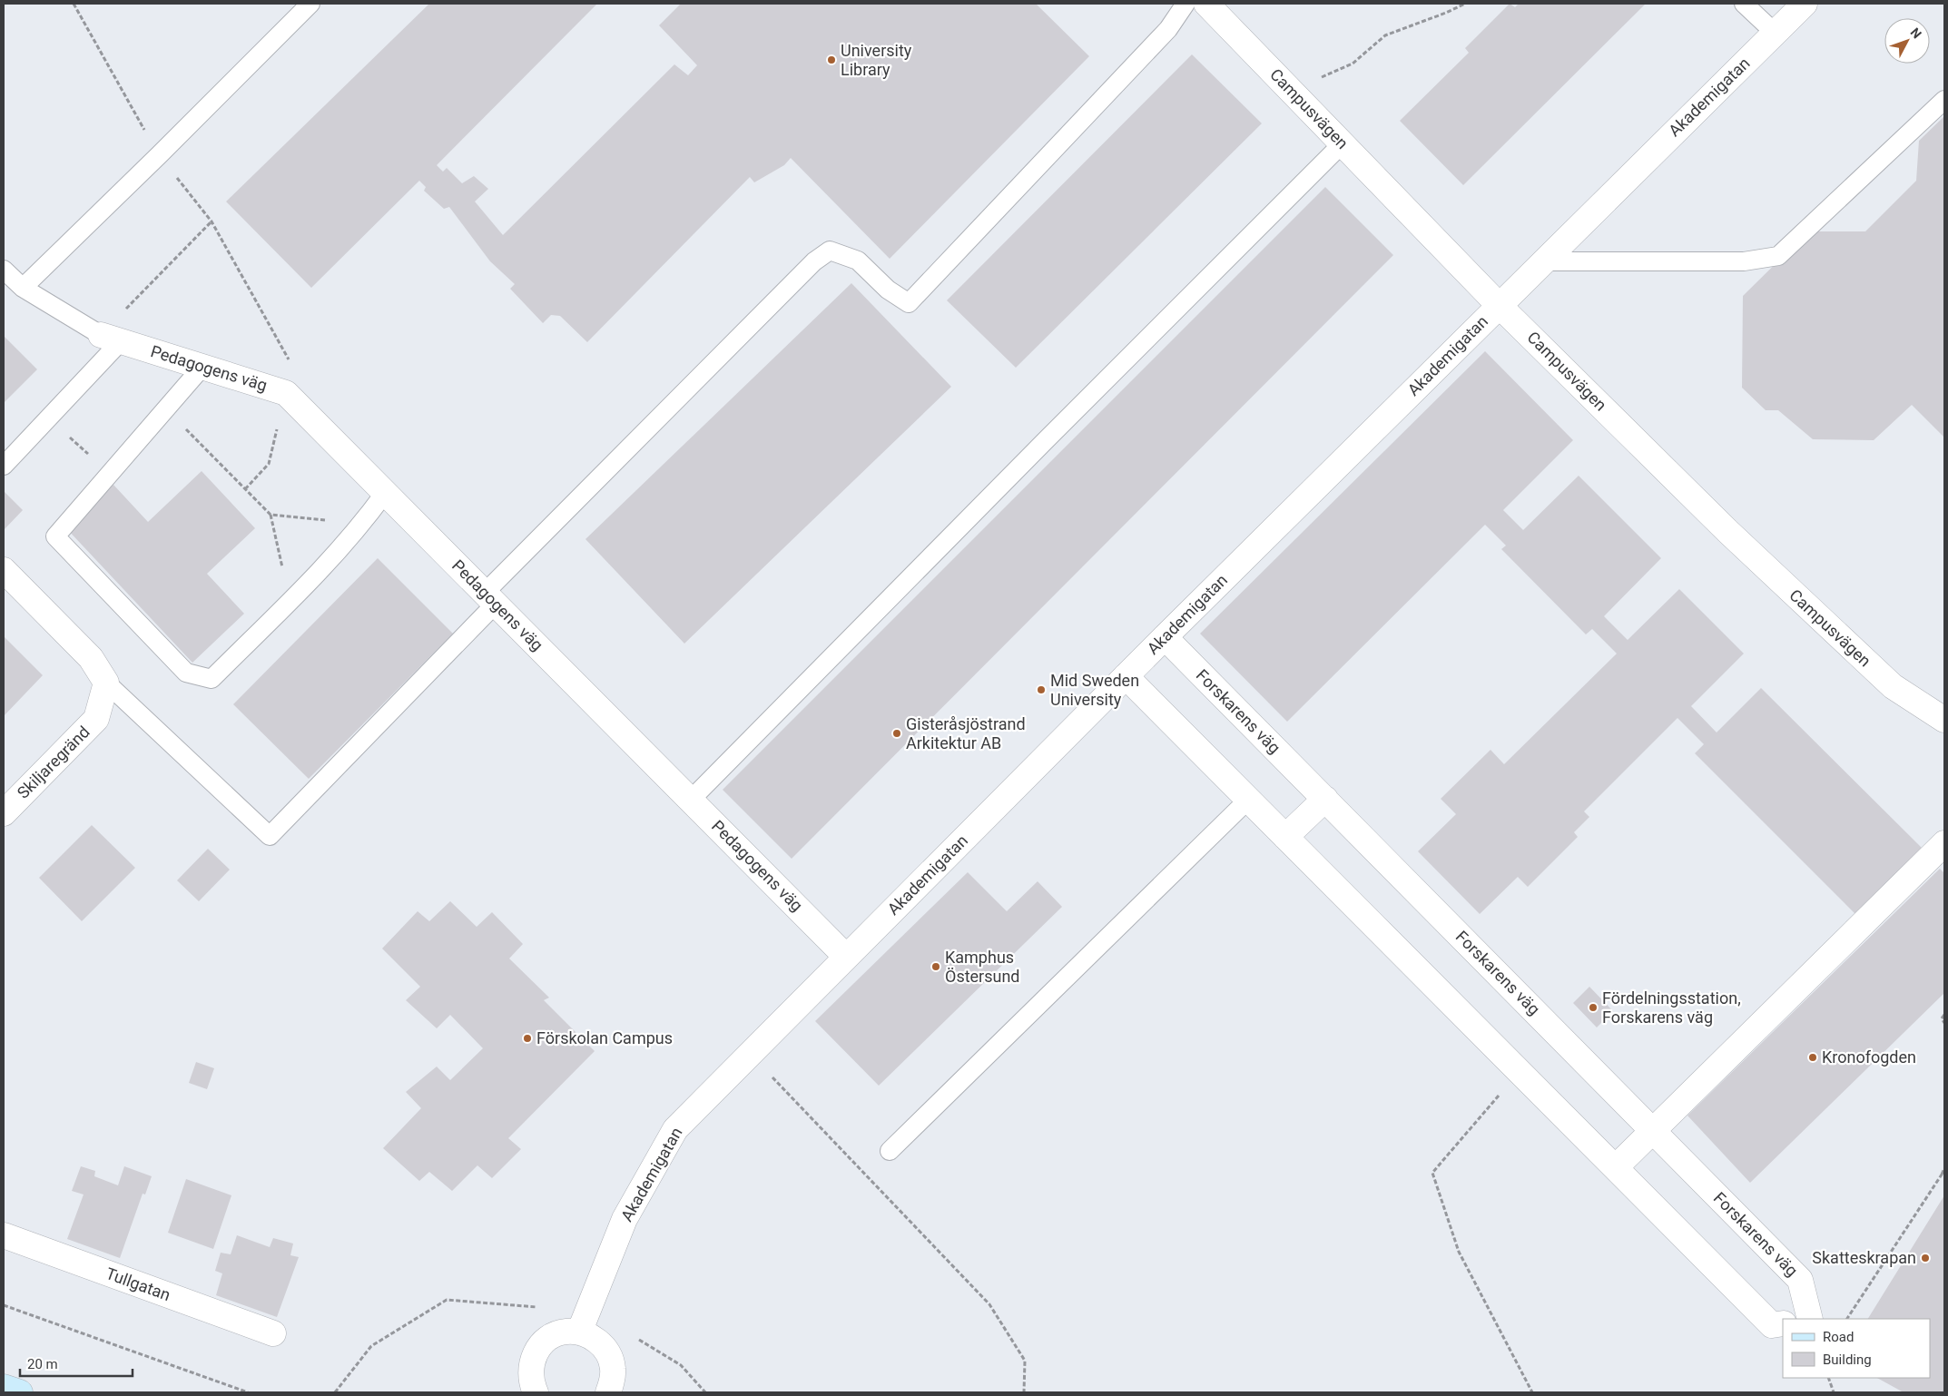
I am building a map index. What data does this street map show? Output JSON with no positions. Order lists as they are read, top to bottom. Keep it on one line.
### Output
{"streets":{"street":["Akademigatan","Campusvägen","Pedagogens väg","Forskarens väg","Skiljaregränd","Tullgatan"]},"crossings":[["Akademigatan","Campusvägen"],["Akademigatan","Pedagogens väg"],["Akademigatan","Forskarens väg"]],"places":["University Library","Mid Sweden University","Gisteråsjöstrand Arkitektur AB","Kamphus Östersund","Fördelningsstation, Forskarens väg","Förskolan Campus","Kronofogden","Skatteskrapan"],"legend":["Road","Building"],"scale_bar":"20 m","north":"top right"}
